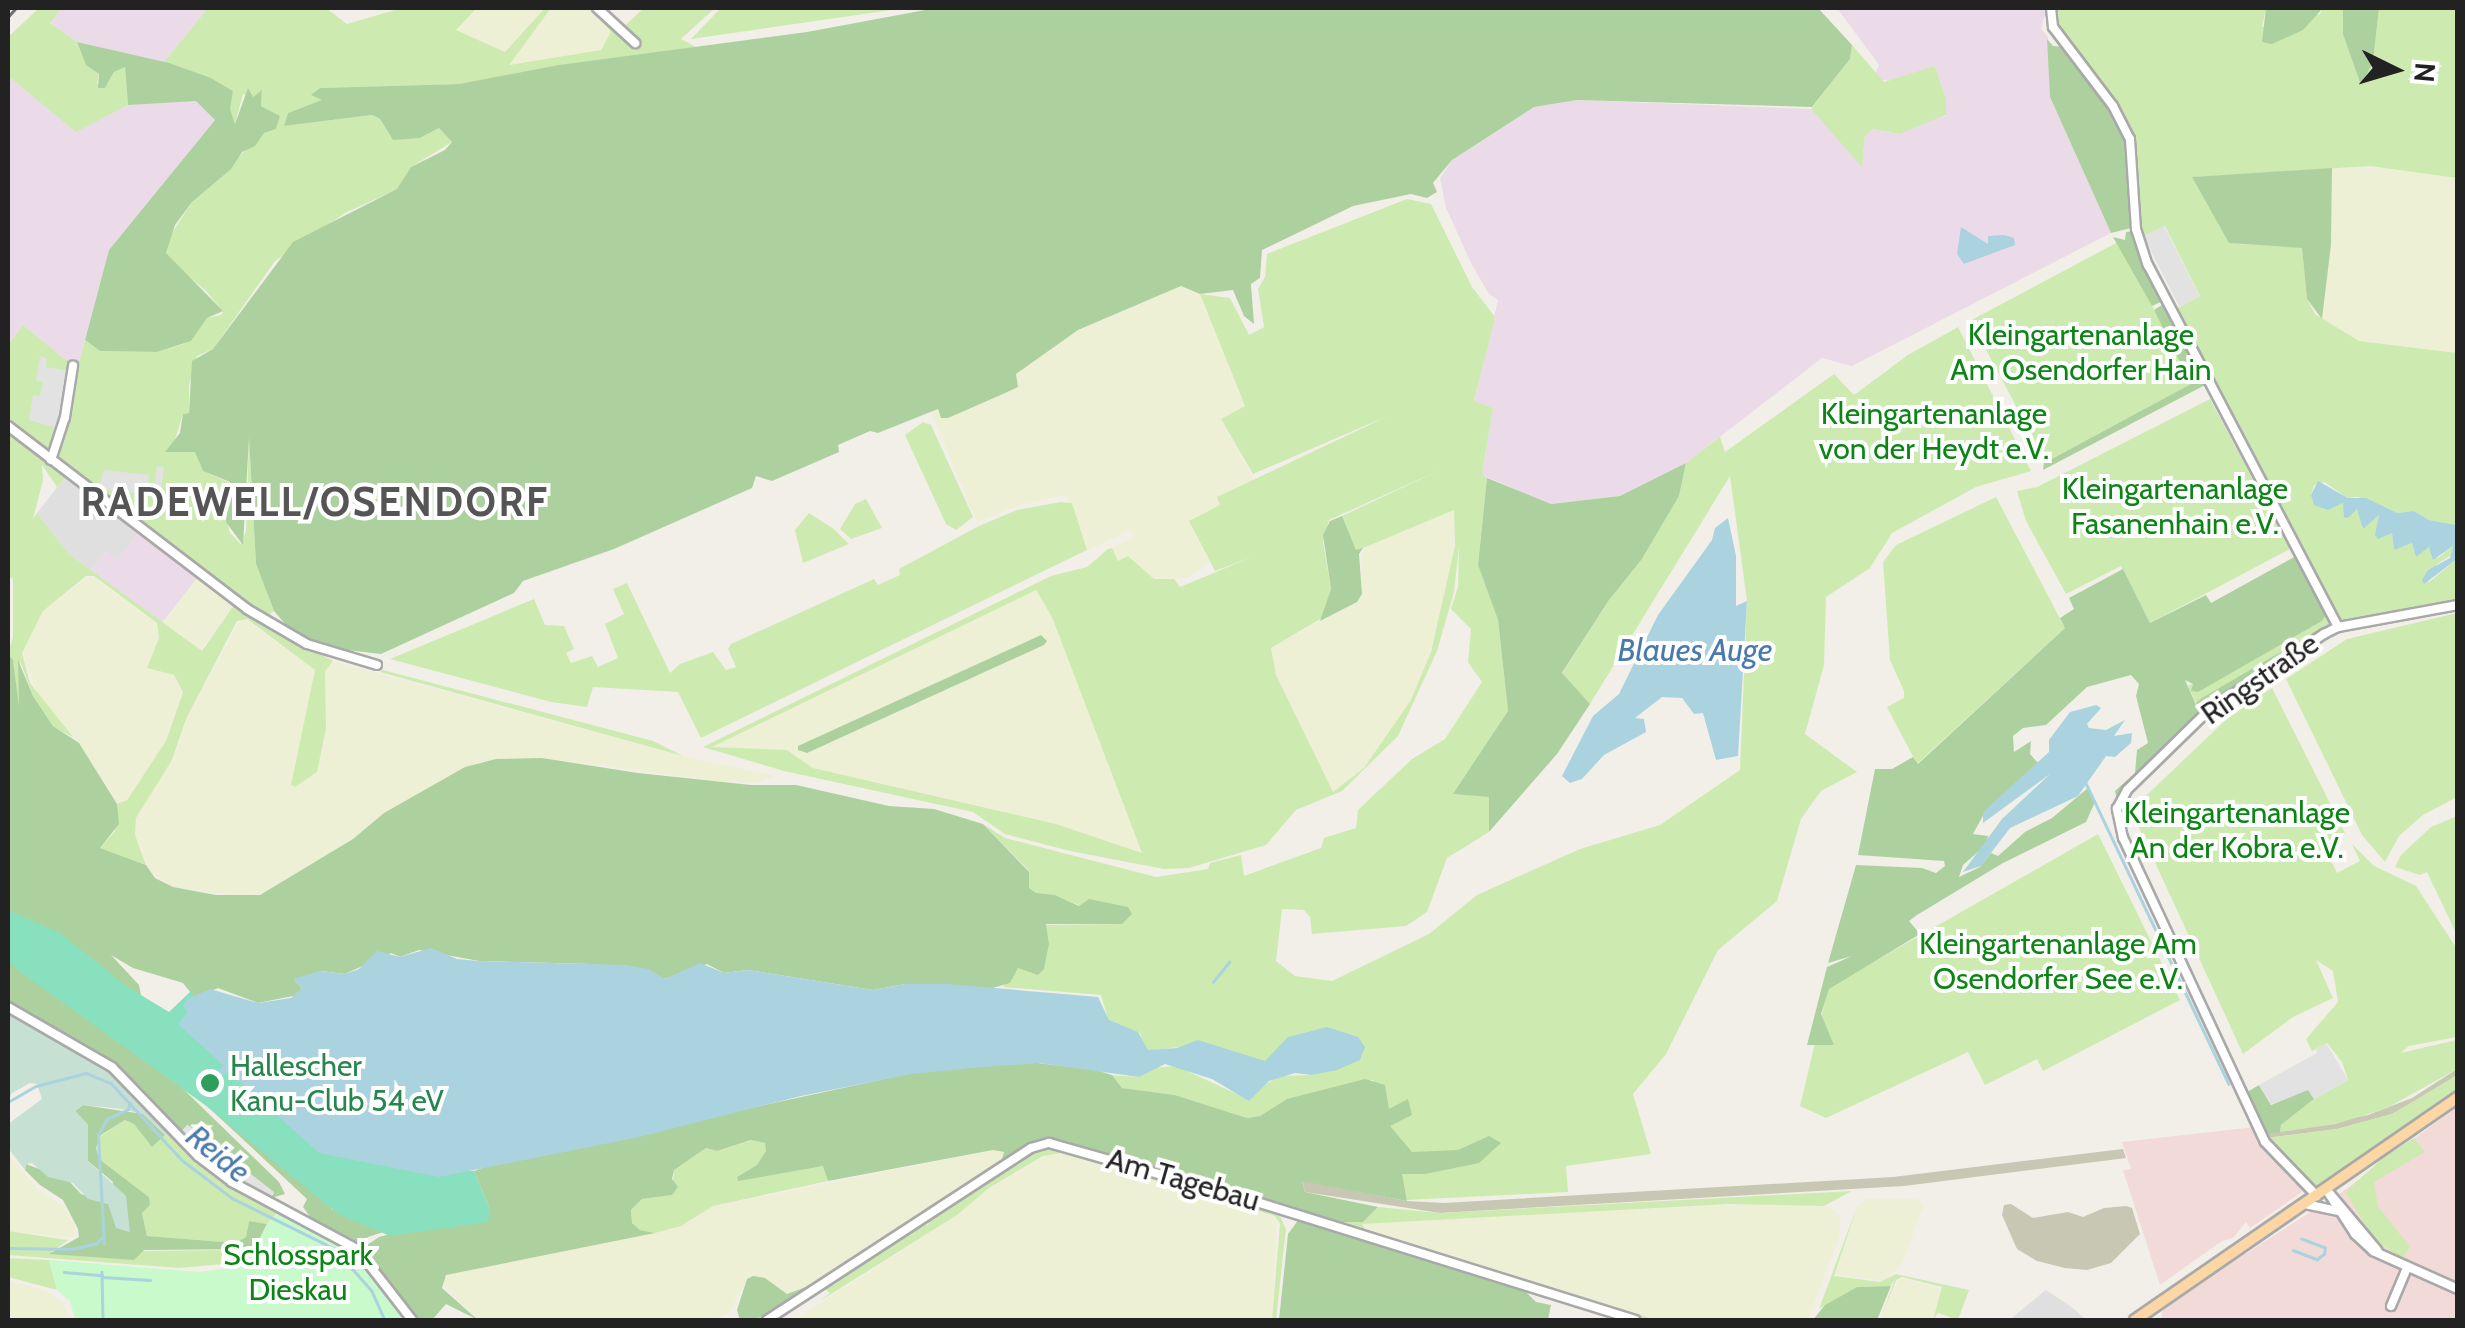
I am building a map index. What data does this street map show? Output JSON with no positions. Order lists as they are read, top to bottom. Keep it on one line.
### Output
{"streets":{"street":["Ringstraße","Am Tagebau"]},"districts":["RADEWELL/OSENDORF"],"water":["Blaues Auge","Reide"],"parks":["Kleingartenanlage Am Osendorfer Hain","Kleingartenanlage von der Heydt e.V.","Kleingartenanlage Fasanenhain e.V.","Kleingartenanlage An der Kobra e.V.","Kleingartenanlage Am Osendorfer See e.V.","Schlosspark Dieskau"],"places":["Hallescher Kanu-Club 54 eV"],"north":"right"}
